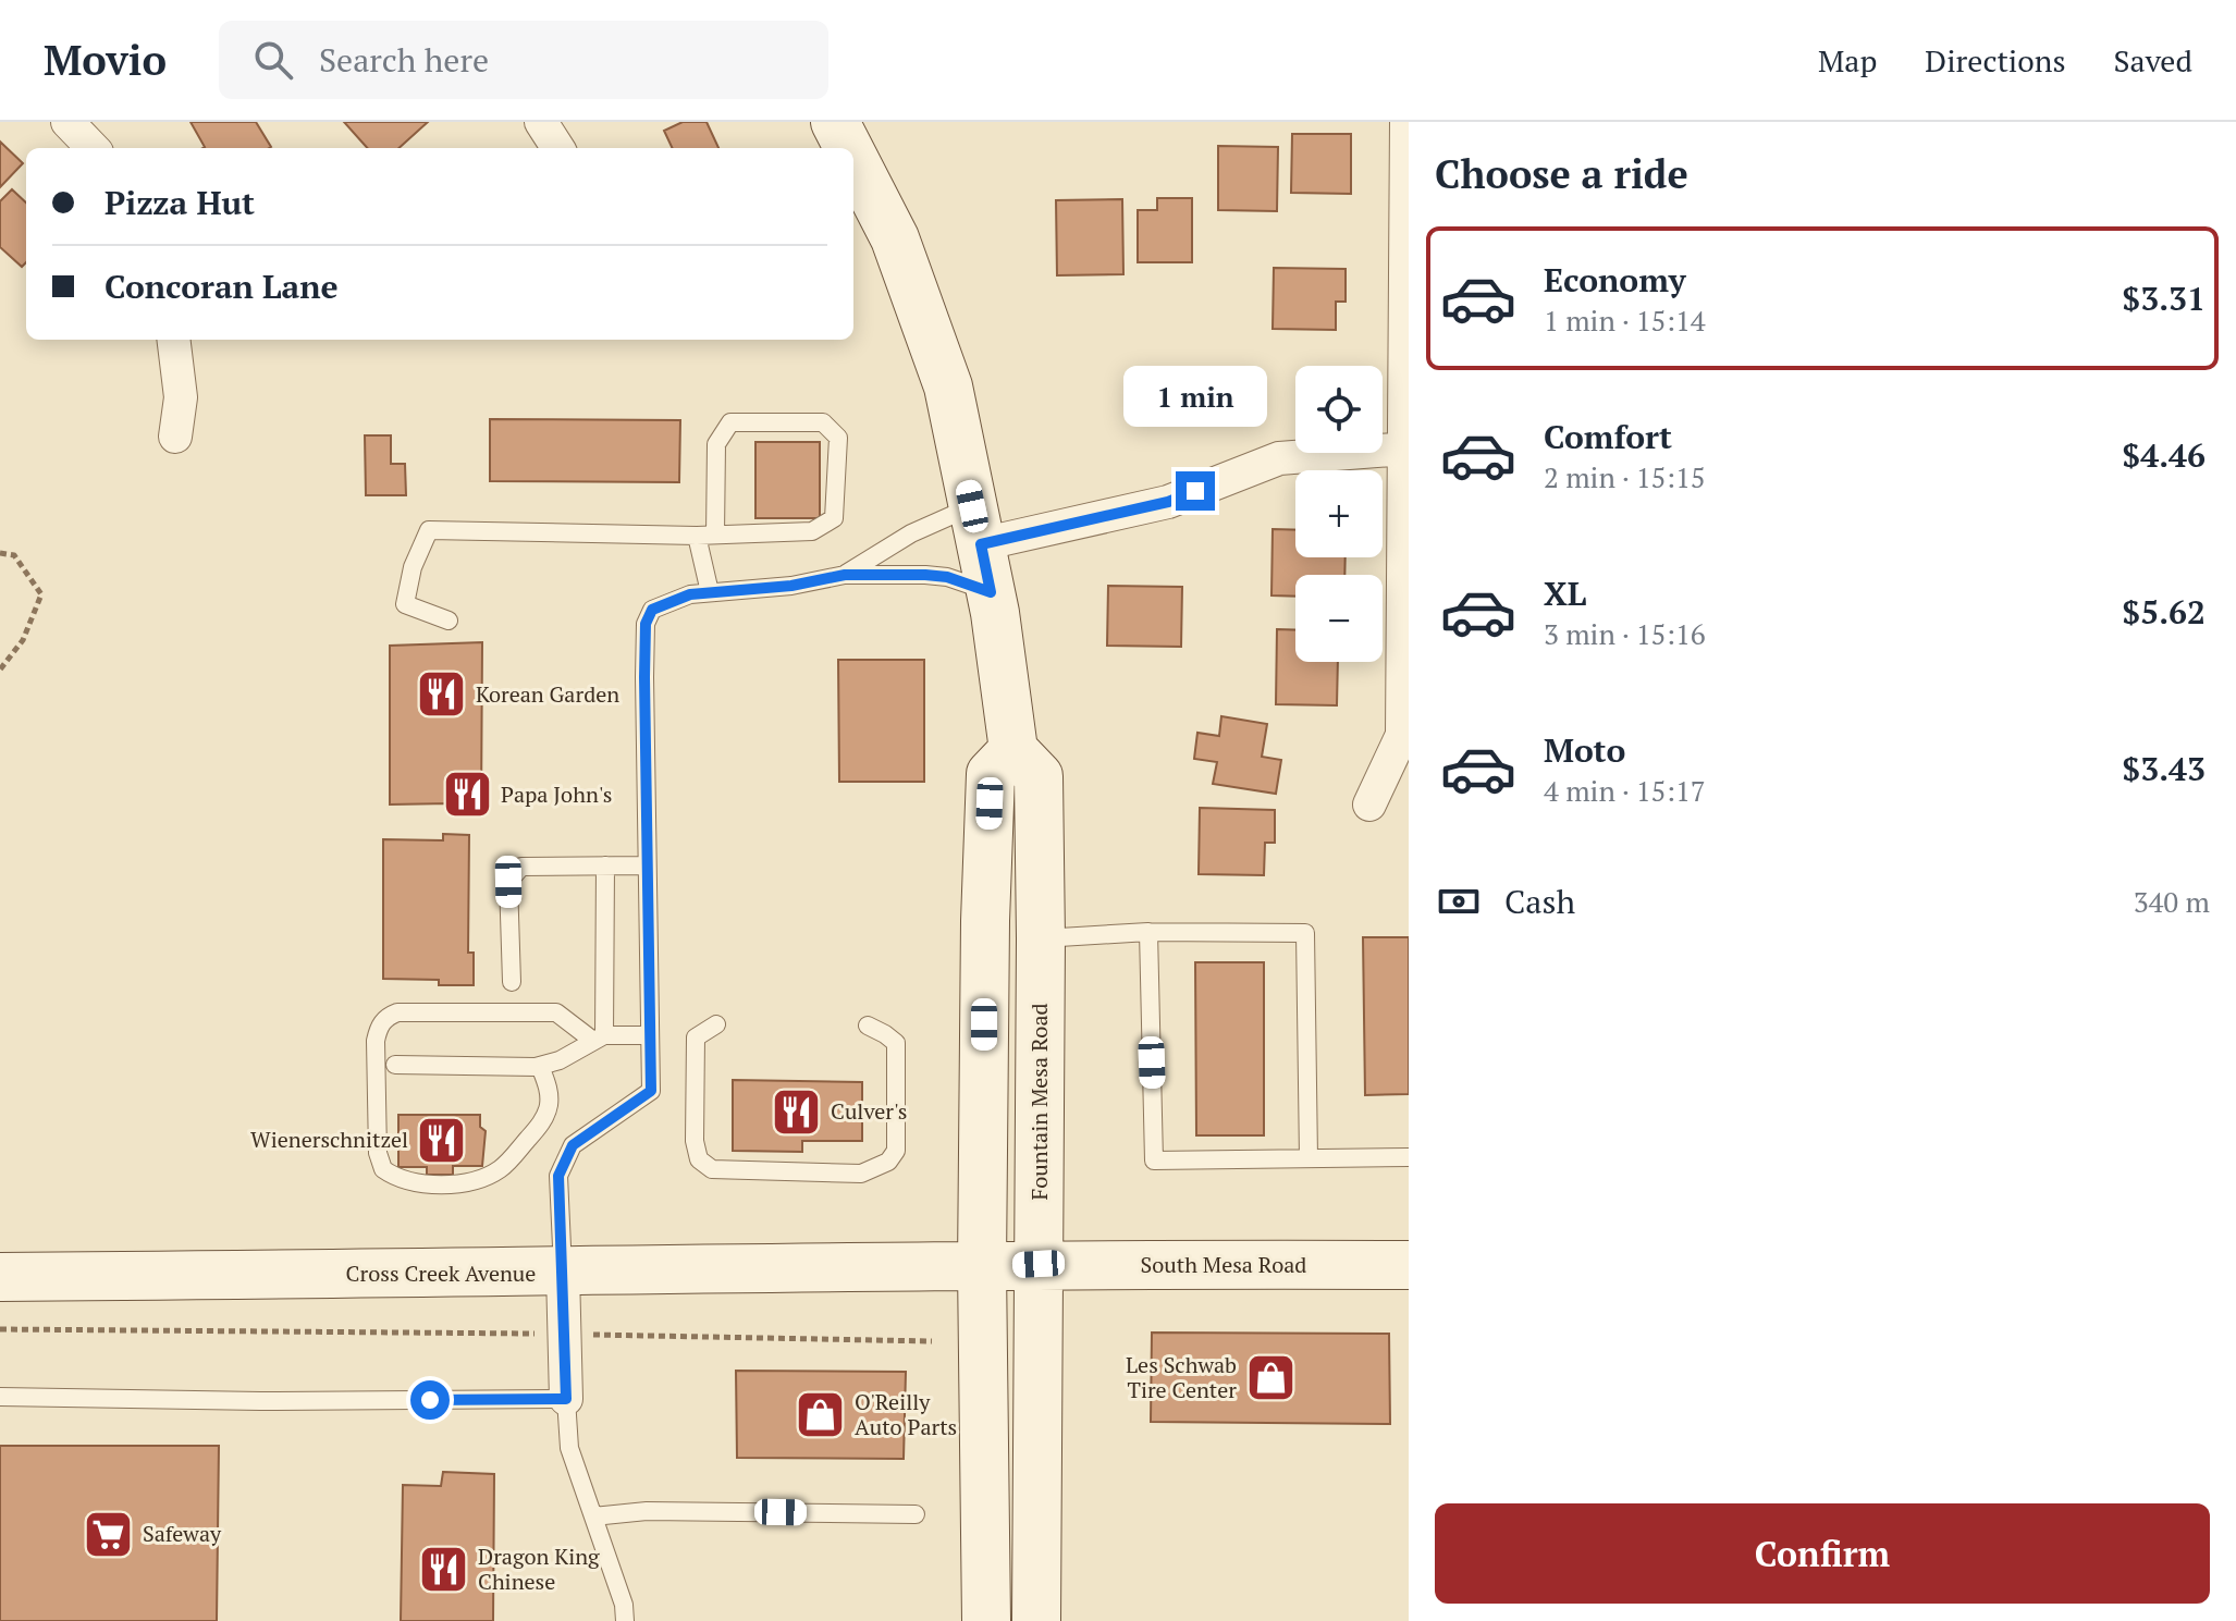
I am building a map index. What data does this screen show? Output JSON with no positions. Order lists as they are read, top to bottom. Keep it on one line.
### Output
{"streets":{"main road":["Fountain Mesa Road","South Mesa Road","Cross Creek Avenue"]},"crossings":[["Fountain Mesa Road","South Mesa Road"],["Fountain Mesa Road","Cross Creek Avenue"],["South Mesa Road","Cross Creek Avenue"]],"places":{"restaurant":["Korean Garden","Papa John's","Culver's","Wienerschnitzel","Dragon King Chinese"],"shop":["Les Schwab Tire Center","O'Reilly Auto Parts"],"supermarket":["Safeway"]},"page":{"header":"Movio","search":"Search here","nav":["Map","Directions","Saved"],"heading":"Choose a ride","banner":["Pizza Hut","Concoran Lane"],"list":[{"name":"Economy","note":"1 min · 15:14","value":"$3.31"},{"name":"Comfort","note":"2 min · 15:15","value":"$4.46"},{"name":"XL","note":"3 min · 15:16","value":"$5.62"},{"name":"Moto","note":"4 min · 15:17","value":"$3.43"}],"map_buttons":["+","−"],"bubble":"1 min","pay":["Cash","340 m"],"buttons":"Confirm"}}
